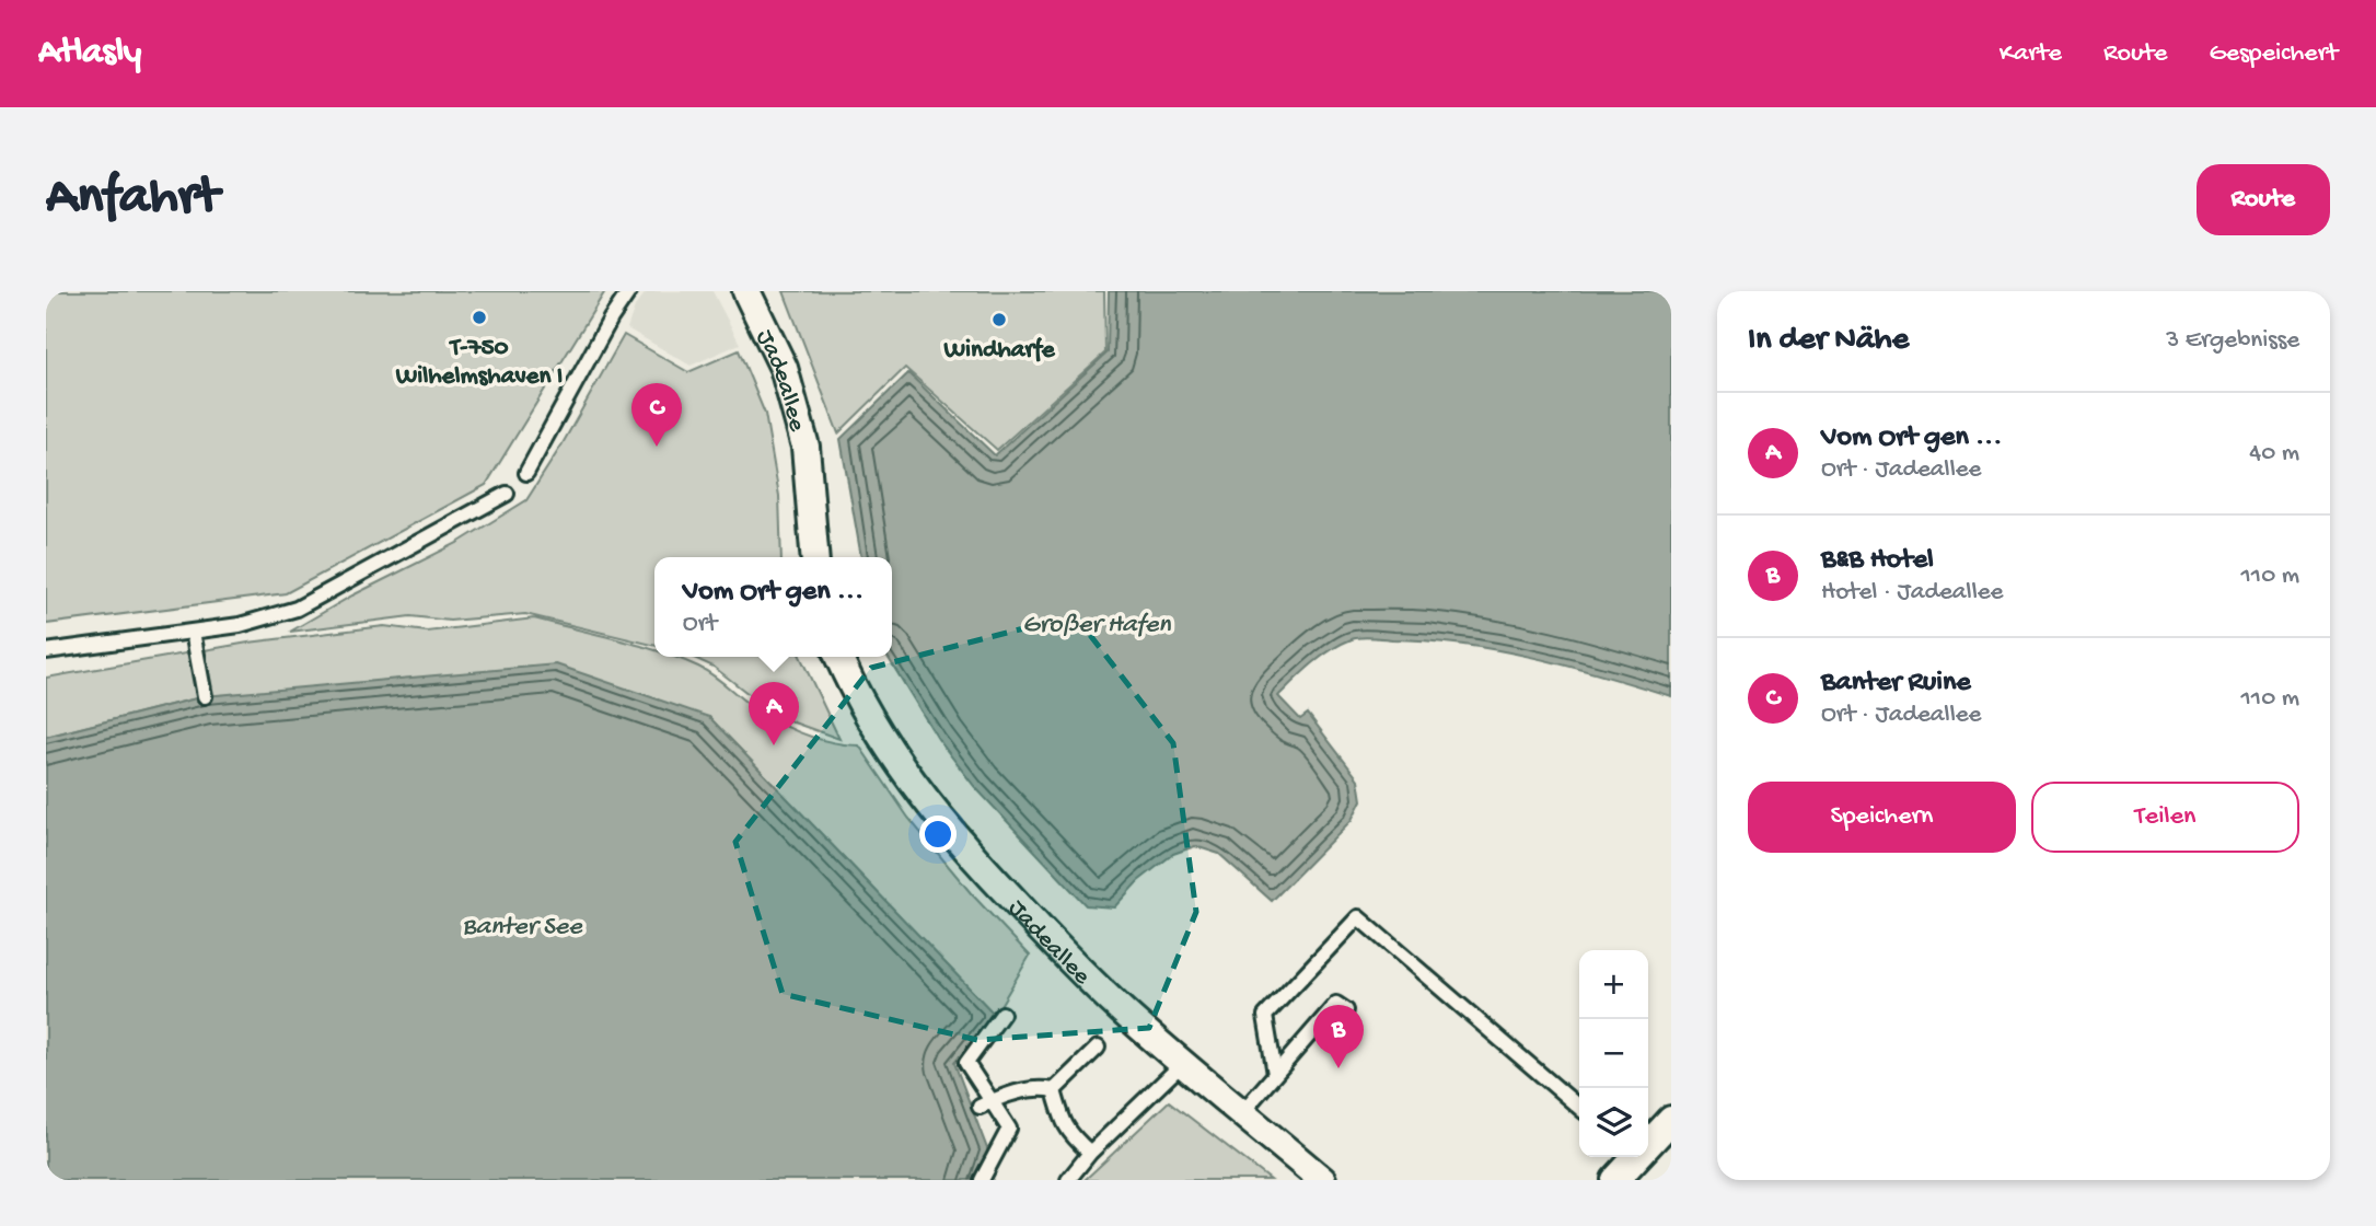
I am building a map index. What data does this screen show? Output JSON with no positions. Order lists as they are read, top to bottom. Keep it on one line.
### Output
{"streets":{"street":["Jadeallee"]},"water":["Großer Hafen","Banter See"],"places":["T-750 Wilhelmshaven I","Windharfe"],"page":{"header":"Atlasly","nav":["Karte","Route","Gespeichert"],"buttons":["Route",["Speichern","Teilen"]],"title":"Anfahrt","heading":["In der Nähe","3 Ergebnisse"],"pins":["C","A","B"],"list":[{"mark":"A","name":"Vom Ort gen ...","note":"Ort · Jadeallee","value":"40 m"},{"mark":"B","name":"B&B Hotel","note":"Hotel · Jadeallee","value":"110 m"},{"mark":"C","name":"Banter Ruine","note":"Ort · Jadeallee","value":"110 m"}],"popup":["Vom Ort gen ...","Ort"],"map_buttons":["+","−"]}}
